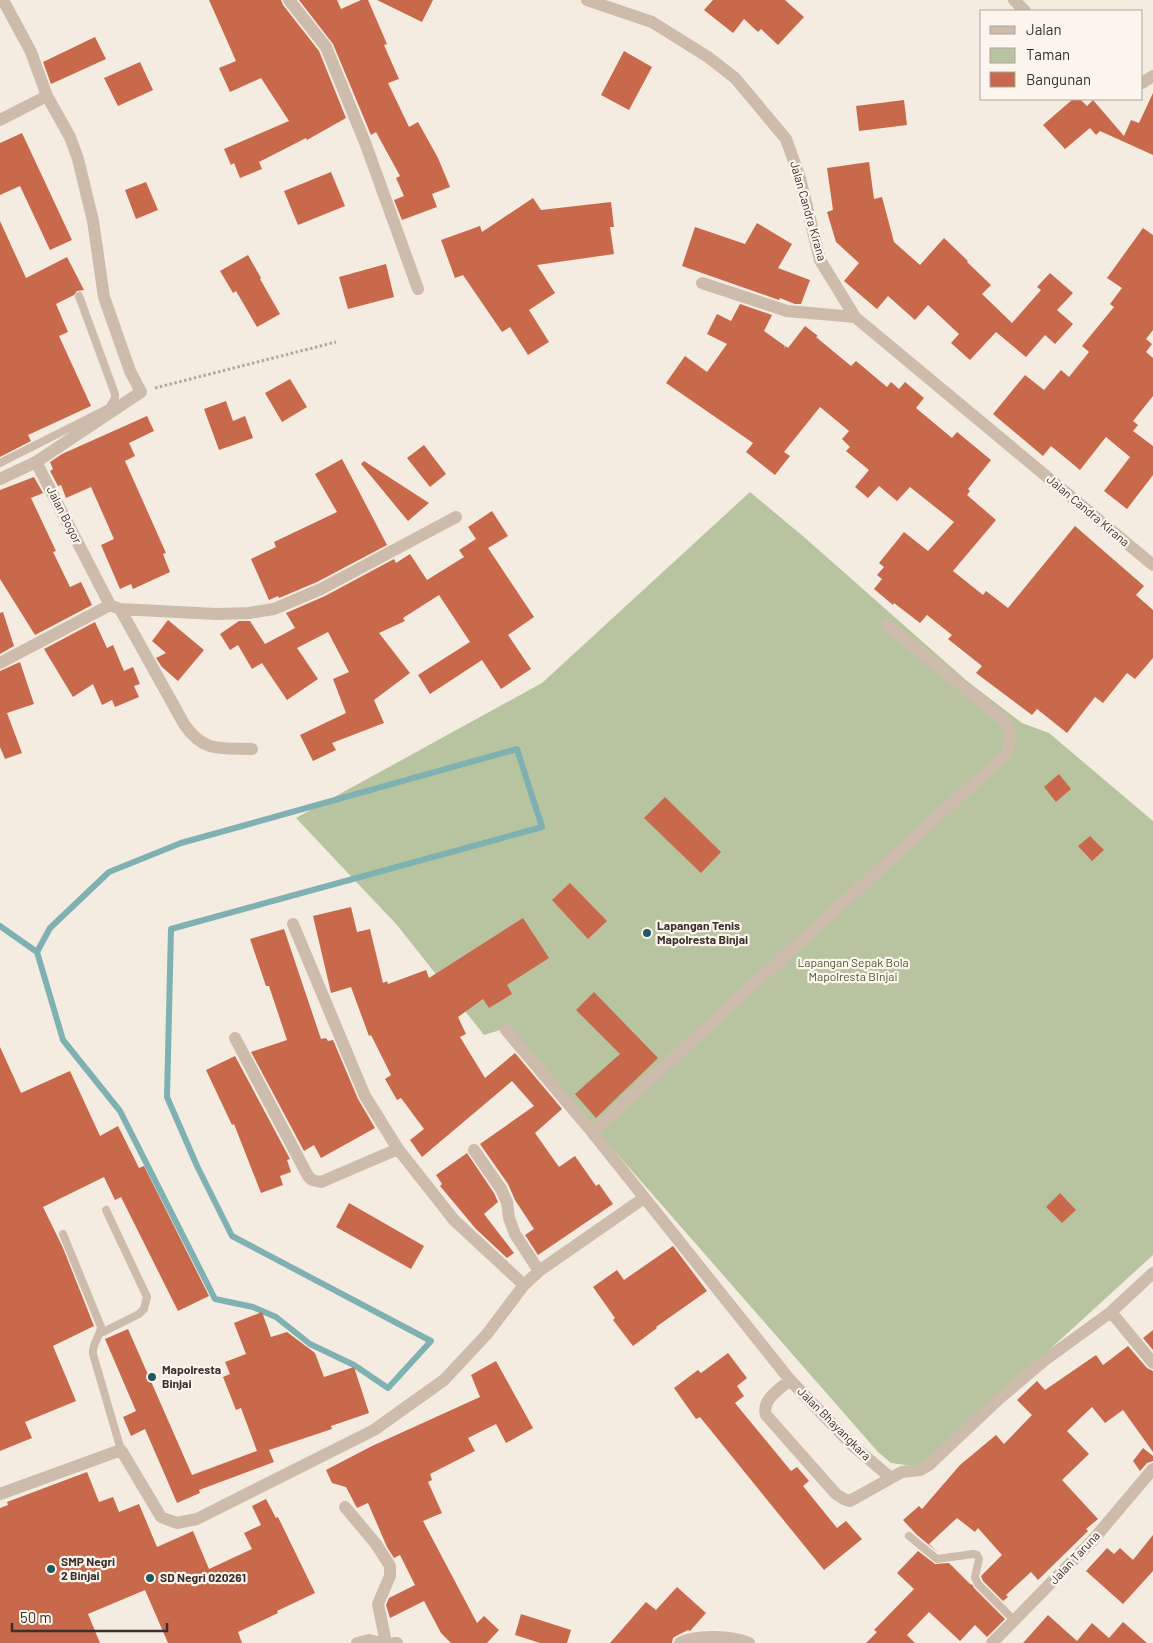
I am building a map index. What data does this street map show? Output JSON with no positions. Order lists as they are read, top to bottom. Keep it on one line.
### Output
{"streets":{"street":["Jalan Candra Kirana","Jalan Bogor","Jalan Bhayangkara","Jalan Taruna"]},"parks":["Lapangan Sepak Bola Mapolresta BInjai"],"places":["Lapangan Tenis Mapolresta Binjai","Mapolresta Binjai","SMP Negri 2 Binjai","SD Negri 020261"],"legend":["Jalan","Taman","Bangunan"],"scale_bar":"50 m"}
